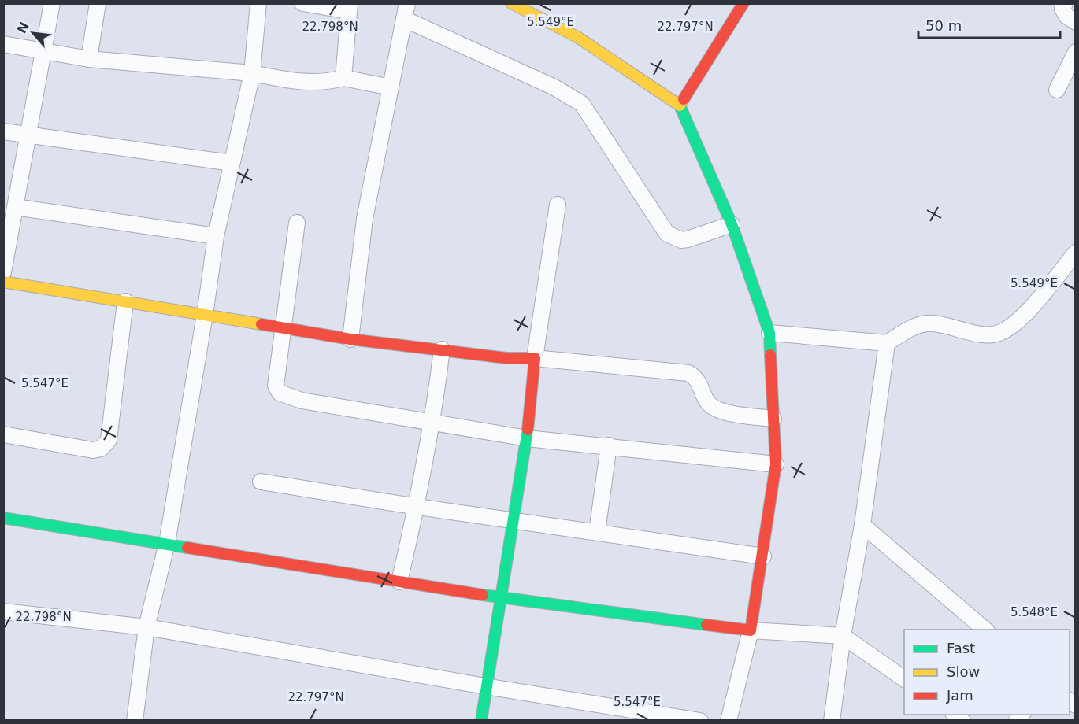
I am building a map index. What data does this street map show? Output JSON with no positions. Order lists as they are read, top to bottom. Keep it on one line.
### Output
{"legend":["Fast","Slow","Jam"],"scale_bar":"50 m","north":"top left","coordinates":["5.549°E","22.798°N","22.797°N","5.547°E","5.548°E"]}
